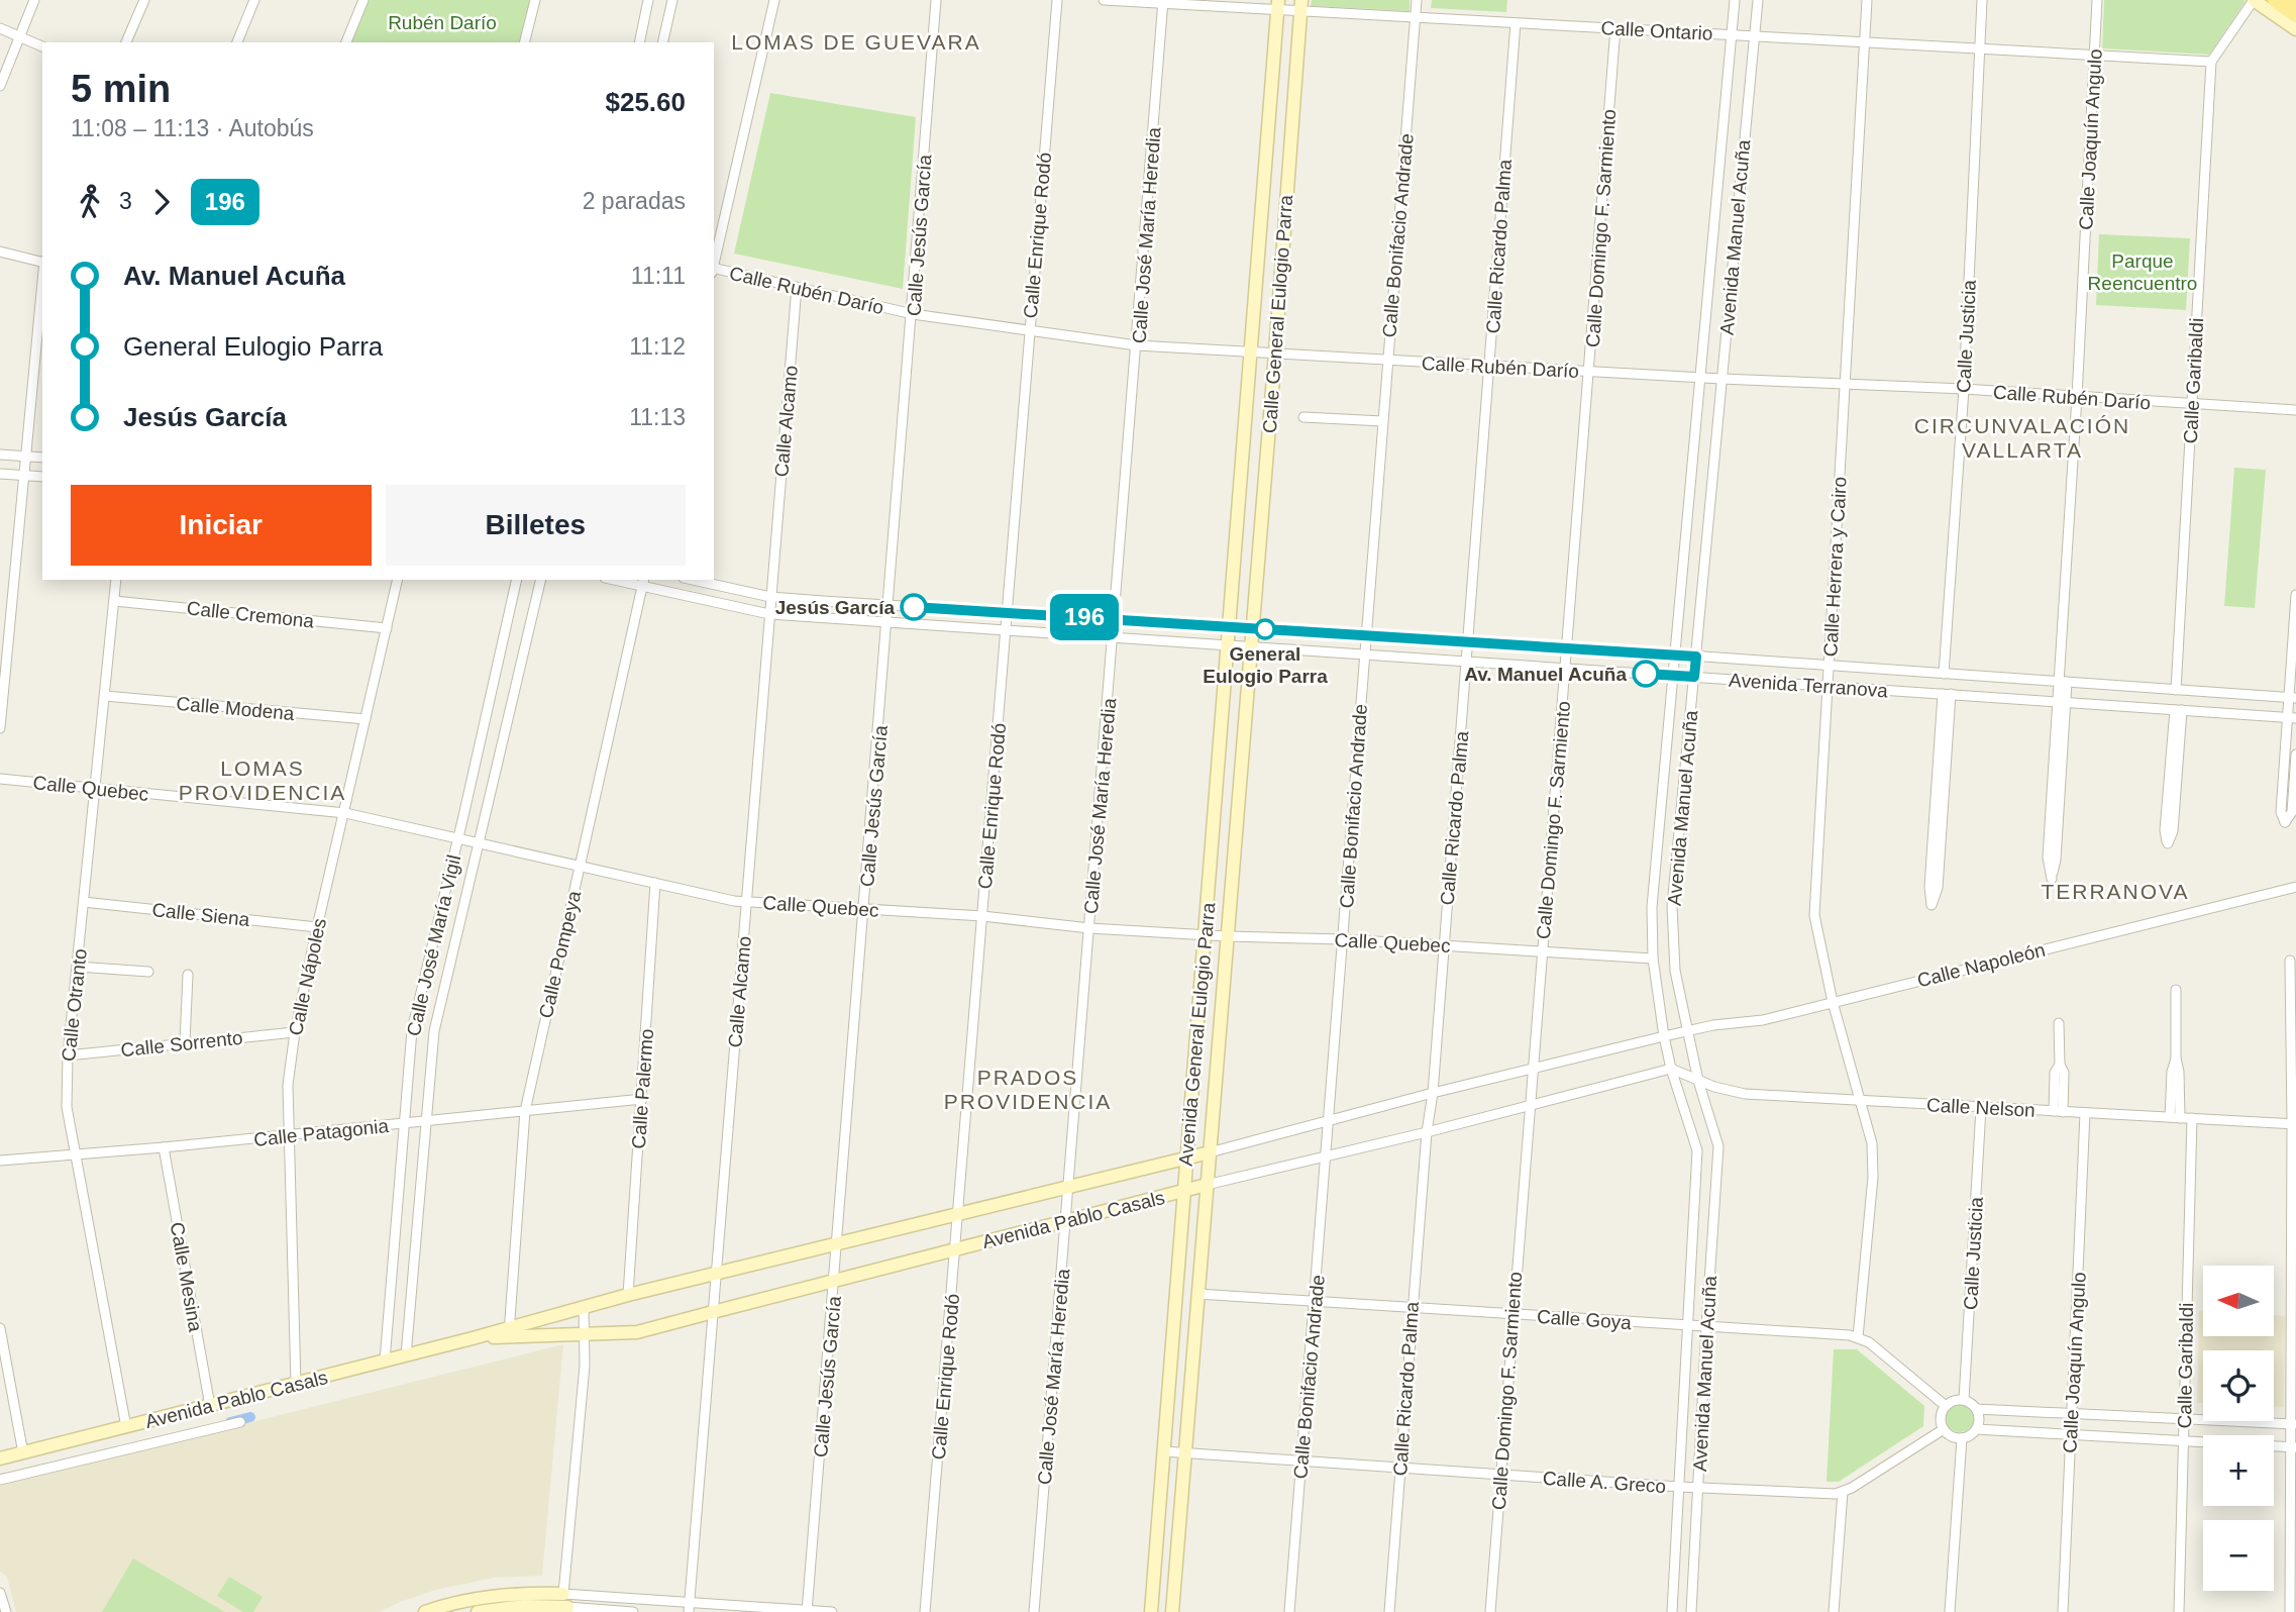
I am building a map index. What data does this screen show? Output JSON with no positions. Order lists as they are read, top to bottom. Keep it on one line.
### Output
{"streets":{"street":["Calle Ontario","Calle Joaquín Angulo","Calle Domingo F. Sarmiento","Calle Jesús García","Calle Enrique Rodó","Calle José María Heredia","Calle Bonifacio Andrade","Avenida Manuel Acuña","Calle Ricardo Palma","Calle Rubén Darío","Calle General Eulogio Parra","Calle Justicia","Calle Garibaldi","Calle Alcamo","Calle Herrera y Cairo","Calle Cremona","Avenida Terranova","Calle Modena","Calle Quebec","Calle Siena","Calle José María Vigil","Calle Pompeya","Calle Napoleón","Calle Nápoles","Calle Otranto","Avenida General Eulogio Parra","Calle Sorrento","Calle Palermo","Calle Nelson","Calle Patagonia","Avenida Pablo Casals","Calle Mesina","Calle Goya","Calle A. Greco"]},"crossings":[["Calle Ontario","Calle Joaquín Angulo"],["Calle Ontario","Calle Domingo F. Sarmiento"],["Calle Ontario","Calle José María Heredia"],["Calle Ontario","Calle Bonifacio Andrade"],["Calle Ontario","Avenida Manuel Acuña"],["Calle Ontario","Calle Ricardo Palma"],["Calle Ontario","Calle General Eulogio Parra"],["Calle Ontario","Calle Justicia"],["Calle Ontario","Calle Garibaldi"],["Calle Ontario","Calle Herrera y Cairo"],["Calle Joaquín Angulo","Calle Rubén Darío"],["Calle Joaquín Angulo","Avenida Terranova"],["Calle Joaquín Angulo","Calle Nelson"],["Calle Domingo F. Sarmiento","Calle Rubén Darío"],["Calle Domingo F. Sarmiento","Avenida Terranova"],["Calle Domingo F. Sarmiento","Calle Quebec"],["Calle Domingo F. Sarmiento","Avenida Pablo Casals"],["Calle Domingo F. Sarmiento","Calle Goya"],["Calle Domingo F. Sarmiento","Calle A. Greco"],["Calle Jesús García","Calle Rubén Darío"],["Calle Jesús García","Avenida Terranova"],["Calle Jesús García","Calle Quebec"],["Calle Jesús García","Avenida Pablo Casals"],["Calle Enrique Rodó","Calle Rubén Darío"],["Calle Enrique Rodó","Avenida Terranova"],["Calle Enrique Rodó","Calle Quebec"],["Calle Enrique Rodó","Avenida Pablo Casals"],["Calle José María Heredia","Calle Rubén Darío"],["Calle José María Heredia","Avenida Terranova"],["Calle José María Heredia","Calle Quebec"],["Calle José María Heredia","Avenida Pablo Casals"],["Calle Bonifacio Andrade","Calle Rubén Darío"],["Calle Bonifacio Andrade","Avenida Terranova"],["Calle Bonifacio Andrade","Calle Quebec"],["Calle Bonifacio Andrade","Avenida Pablo Casals"],["Calle Bonifacio Andrade","Calle Goya"],["Calle Bonifacio Andrade","Calle A. Greco"],["Avenida Manuel Acuña","Calle Rubén Darío"],["Avenida Manuel Acuña","Avenida Terranova"],["Avenida Manuel Acuña","Calle Quebec"],["Avenida Manuel Acuña","Calle Napoleón"],["Avenida Manuel Acuña","Calle Nelson"],["Avenida Manuel Acuña","Avenida Pablo Casals"],["Avenida Manuel Acuña","Calle Goya"],["Avenida Manuel Acuña","Calle A. Greco"],["Calle Ricardo Palma","Calle Rubén Darío"],["Calle Ricardo Palma","Avenida Terranova"],["Calle Ricardo Palma","Calle Quebec"],["Calle Ricardo Palma","Avenida Pablo Casals"],["Calle Ricardo Palma","Calle Goya"],["Calle Ricardo Palma","Calle A. Greco"],["Calle Rubén Darío","Calle General Eulogio Parra"],["Calle Rubén Darío","Calle Justicia"],["Calle Rubén Darío","Calle Garibaldi"],["Calle Rubén Darío","Calle Alcamo"],["Calle Rubén Darío","Calle Herrera y Cairo"],["Calle General Eulogio Parra","Avenida Terranova"],["Calle General Eulogio Parra","Avenida General Eulogio Parra"],["Calle Justicia","Avenida Terranova"],["Calle Justicia","Calle Nelson"],["Calle Justicia","Calle A. Greco"],["Calle Garibaldi","Avenida Terranova"],["Calle Garibaldi","Calle Nelson"],["Calle Alcamo","Avenida Terranova"],["Calle Alcamo","Calle Quebec"],["Calle Alcamo","Avenida Pablo Casals"],["Calle Herrera y Cairo","Avenida Terranova"],["Calle Herrera y Cairo","Calle Napoleón"],["Calle Herrera y Cairo","Calle Nelson"],["Calle Herrera y Cairo","Calle Goya"],["Calle Cremona","Calle Nápoles"],["Calle Cremona","Calle Otranto"],["Avenida Terranova","Calle Pompeya"],["Avenida Terranova","Avenida General Eulogio Parra"],["Calle Modena","Calle Nápoles"],["Calle Modena","Calle Otranto"],["Calle Quebec","Calle José María Vigil"],["Calle Quebec","Calle Pompeya"],["Calle Quebec","Calle Nápoles"],["Calle Quebec","Calle Otranto"],["Calle Quebec","Avenida General Eulogio Parra"],["Calle Quebec","Calle Palermo"],["Calle Siena","Calle Nápoles"],["Calle Siena","Calle Otranto"],["Calle José María Vigil","Calle Patagonia"],["Calle José María Vigil","Avenida Pablo Casals"],["Calle Pompeya","Calle Patagonia"],["Calle Pompeya","Avenida Pablo Casals"],["Calle Napoleón","Avenida Pablo Casals"],["Calle Nápoles","Calle Sorrento"],["Calle Nápoles","Calle Patagonia"],["Calle Nápoles","Avenida Pablo Casals"],["Calle Otranto","Calle Sorrento"],["Calle Otranto","Calle Patagonia"],["Calle Otranto","Avenida Pablo Casals"],["Avenida General Eulogio Parra","Avenida Pablo Casals"],["Avenida General Eulogio Parra","Calle Goya"],["Avenida General Eulogio Parra","Calle A. Greco"],["Calle Palermo","Calle Patagonia"],["Calle Palermo","Avenida Pablo Casals"],["Calle Nelson","Avenida Pablo Casals"],["Calle Patagonia","Calle Mesina"],["Avenida Pablo Casals","Calle Mesina"]],"districts":["LOMAS DE GUEVARA","CIRCUNVALACIÓN VALLARTA","LOMAS PROVIDENCIA","TERRANOVA","PRADOS PROVIDENCIA"],"parks":["Rubén Darío","Parque Reencuentro"],"places":["Jesús García","General Eulogio Parra","Av. Manuel Acuña"],"lines":["bus line 196"],"north":"left","page":{"on_map":"196","heading":["5 min","11:08 – 11:13 · Autobús","$25.60"],"legs":["3","196","2 paradas"],"list":[{"name":"Av. Manuel Acuña","value":"11:11"},{"name":"General Eulogio Parra","value":"11:12"},{"name":"Jesús García","value":"11:13"}],"buttons":["Iniciar","Billetes"],"map_buttons":["+","−"]}}
